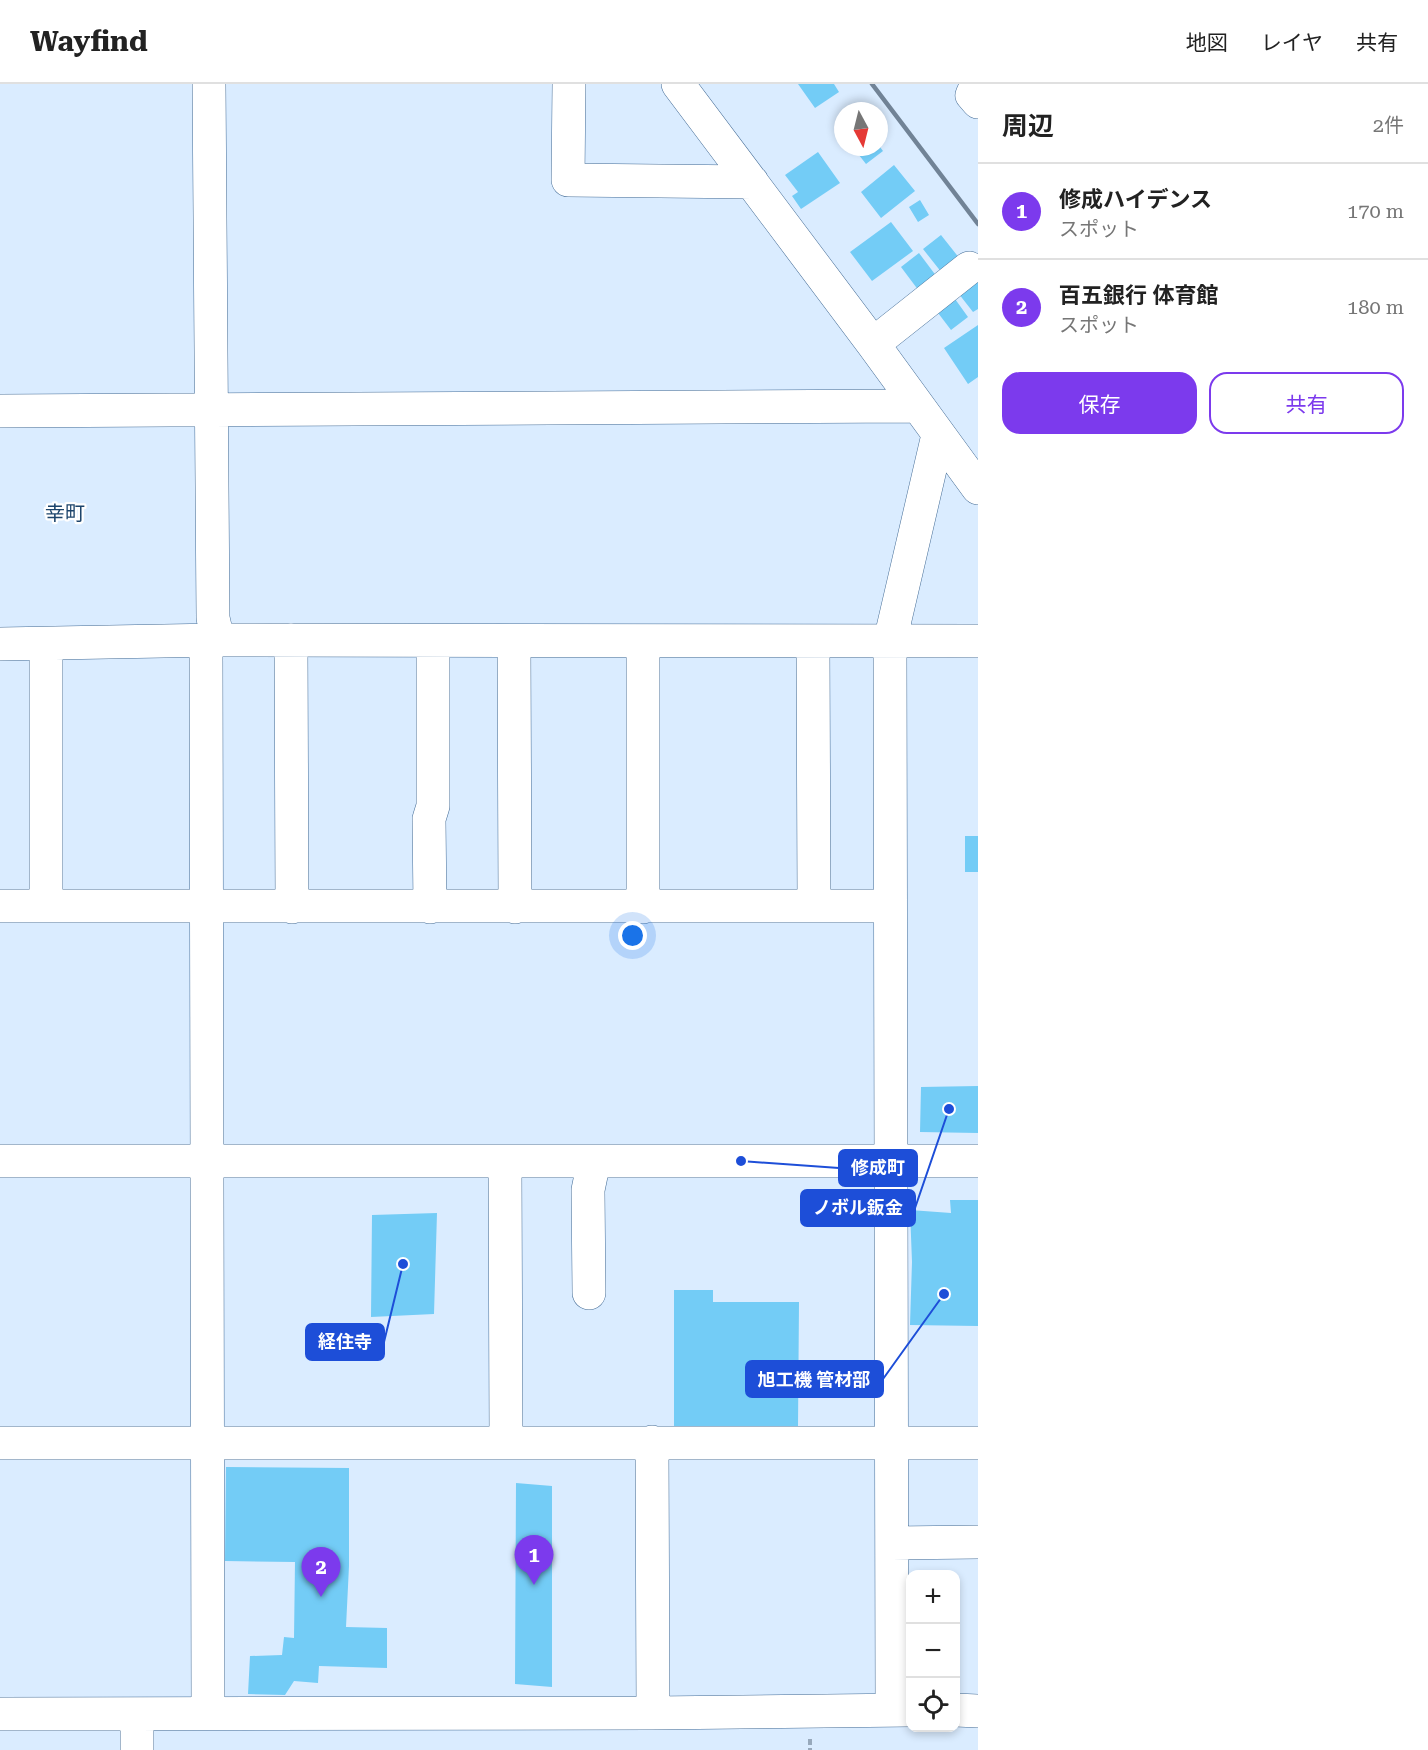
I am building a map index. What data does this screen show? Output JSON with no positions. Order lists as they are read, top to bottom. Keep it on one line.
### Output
{"districts":["幸町"],"places":["ノボル鈑金","修成町","経住寺","旭工機 管材部"],"north":"bottom","page":{"header":"Wayfind","nav":["地図","レイヤ","共有"],"heading":["周辺","2件"],"list":[{"mark":"1","name":"修成ハイデンス","note":"スポット","value":"170 m"},{"mark":"2","name":"百五銀行 体育館","note":"スポット","value":"180 m"}],"buttons":["保存","共有"],"pins":["1","2"],"map_buttons":["+","−"]}}
